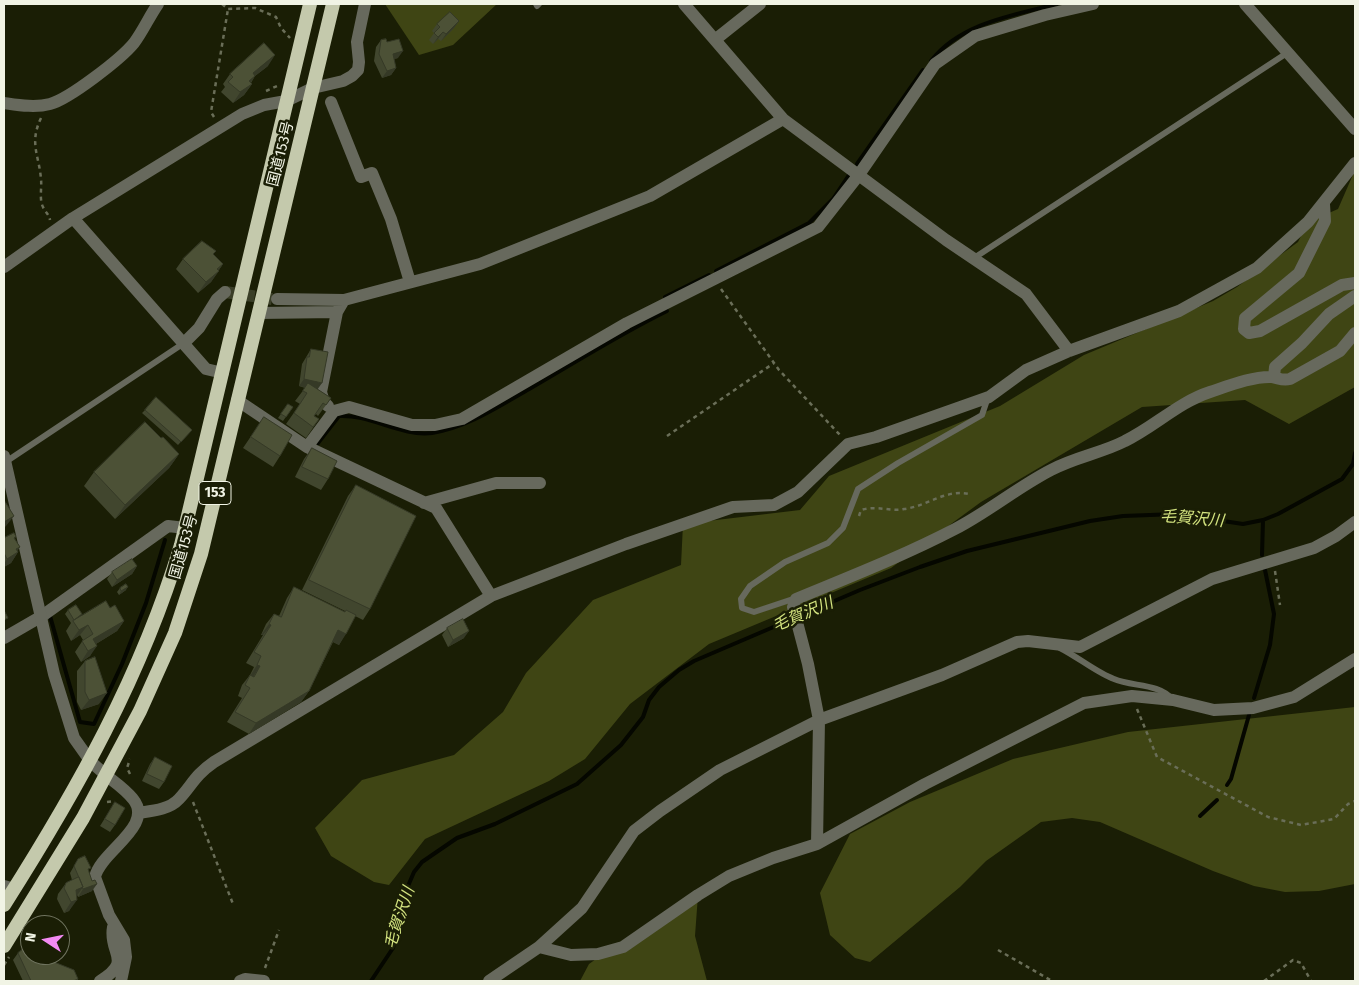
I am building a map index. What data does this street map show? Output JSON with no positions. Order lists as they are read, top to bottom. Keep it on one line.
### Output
{"streets":{"highway":["国道153号","153"]},"water":["毛賀沢川"],"north":"left"}
